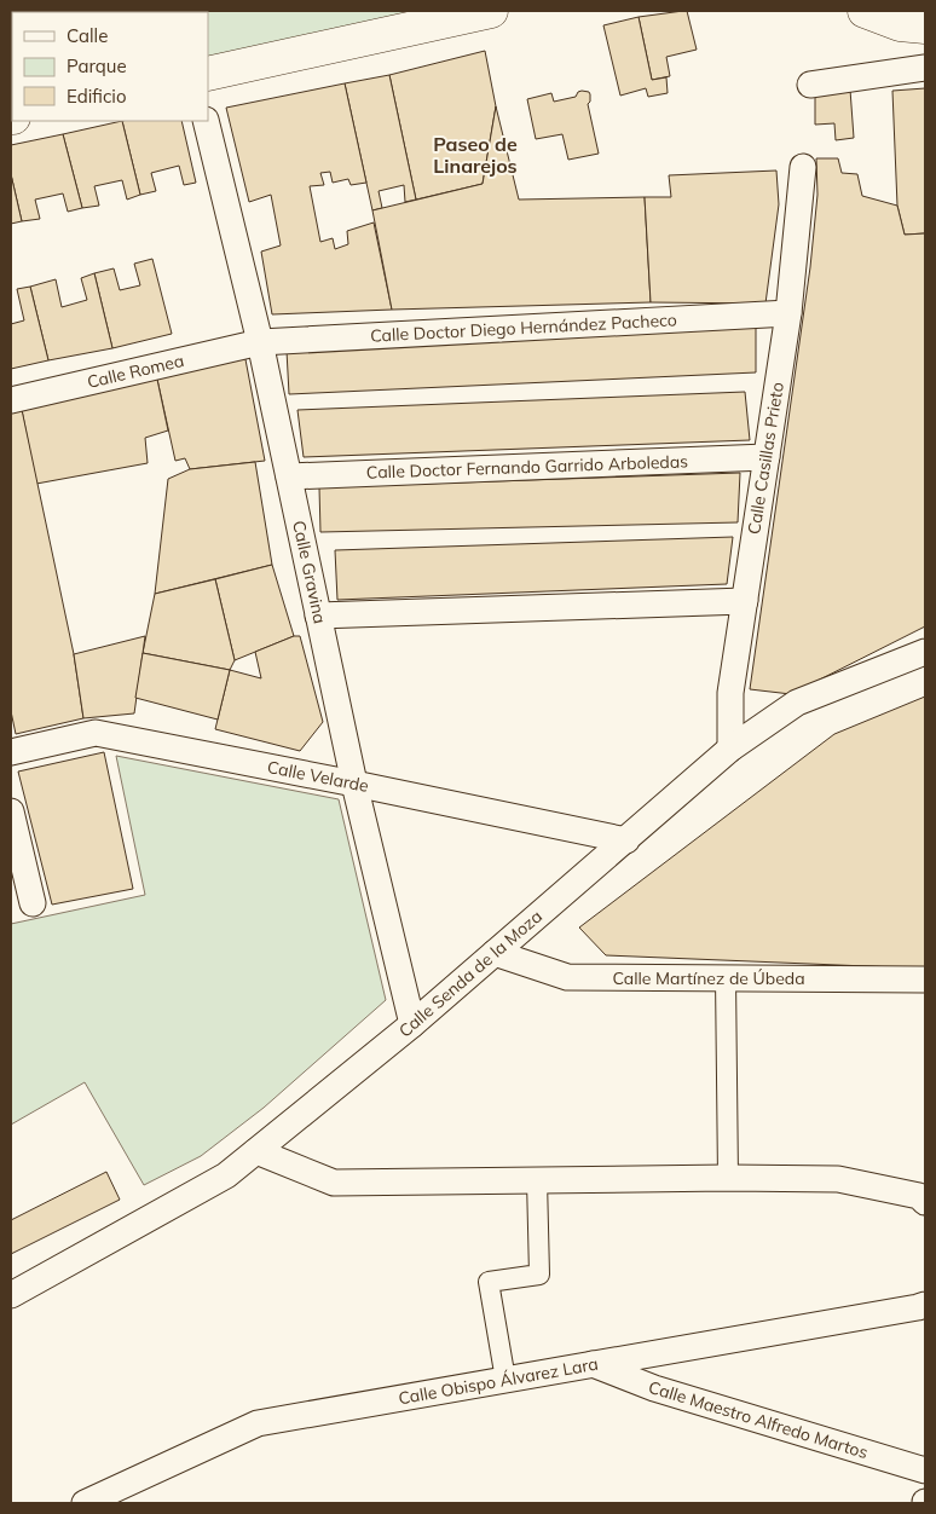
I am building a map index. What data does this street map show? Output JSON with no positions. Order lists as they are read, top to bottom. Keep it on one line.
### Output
{"streets":{"street":["Calle Doctor Diego Hernández Pacheco","Calle Romea","Calle Casillas Prieto","Calle Doctor Fernando Garrido Arboledas","Calle Gravina","Calle Velarde","Calle Senda de la Moza","Calle Martínez de Úbeda","Calle Obispo Álvarez Lara","Calle Maestro Alfredo Martos"]},"crossings":[["Calle Doctor Diego Hernández Pacheco","Calle Romea"],["Calle Doctor Diego Hernández Pacheco","Calle Casillas Prieto"],["Calle Doctor Diego Hernández Pacheco","Calle Gravina"],["Calle Romea","Calle Gravina"],["Calle Casillas Prieto","Calle Doctor Fernando Garrido Arboledas"],["Calle Casillas Prieto","Calle Senda de la Moza"],["Calle Doctor Fernando Garrido Arboledas","Calle Gravina"],["Calle Gravina","Calle Velarde"],["Calle Gravina","Calle Senda de la Moza"],["Calle Velarde","Calle Senda de la Moza"],["Calle Senda de la Moza","Calle Martínez de Úbeda"],["Calle Obispo Álvarez Lara","Calle Maestro Alfredo Martos"]],"districts":["Paseo de Linarejos"],"legend":["Calle","Parque","Edificio"]}
